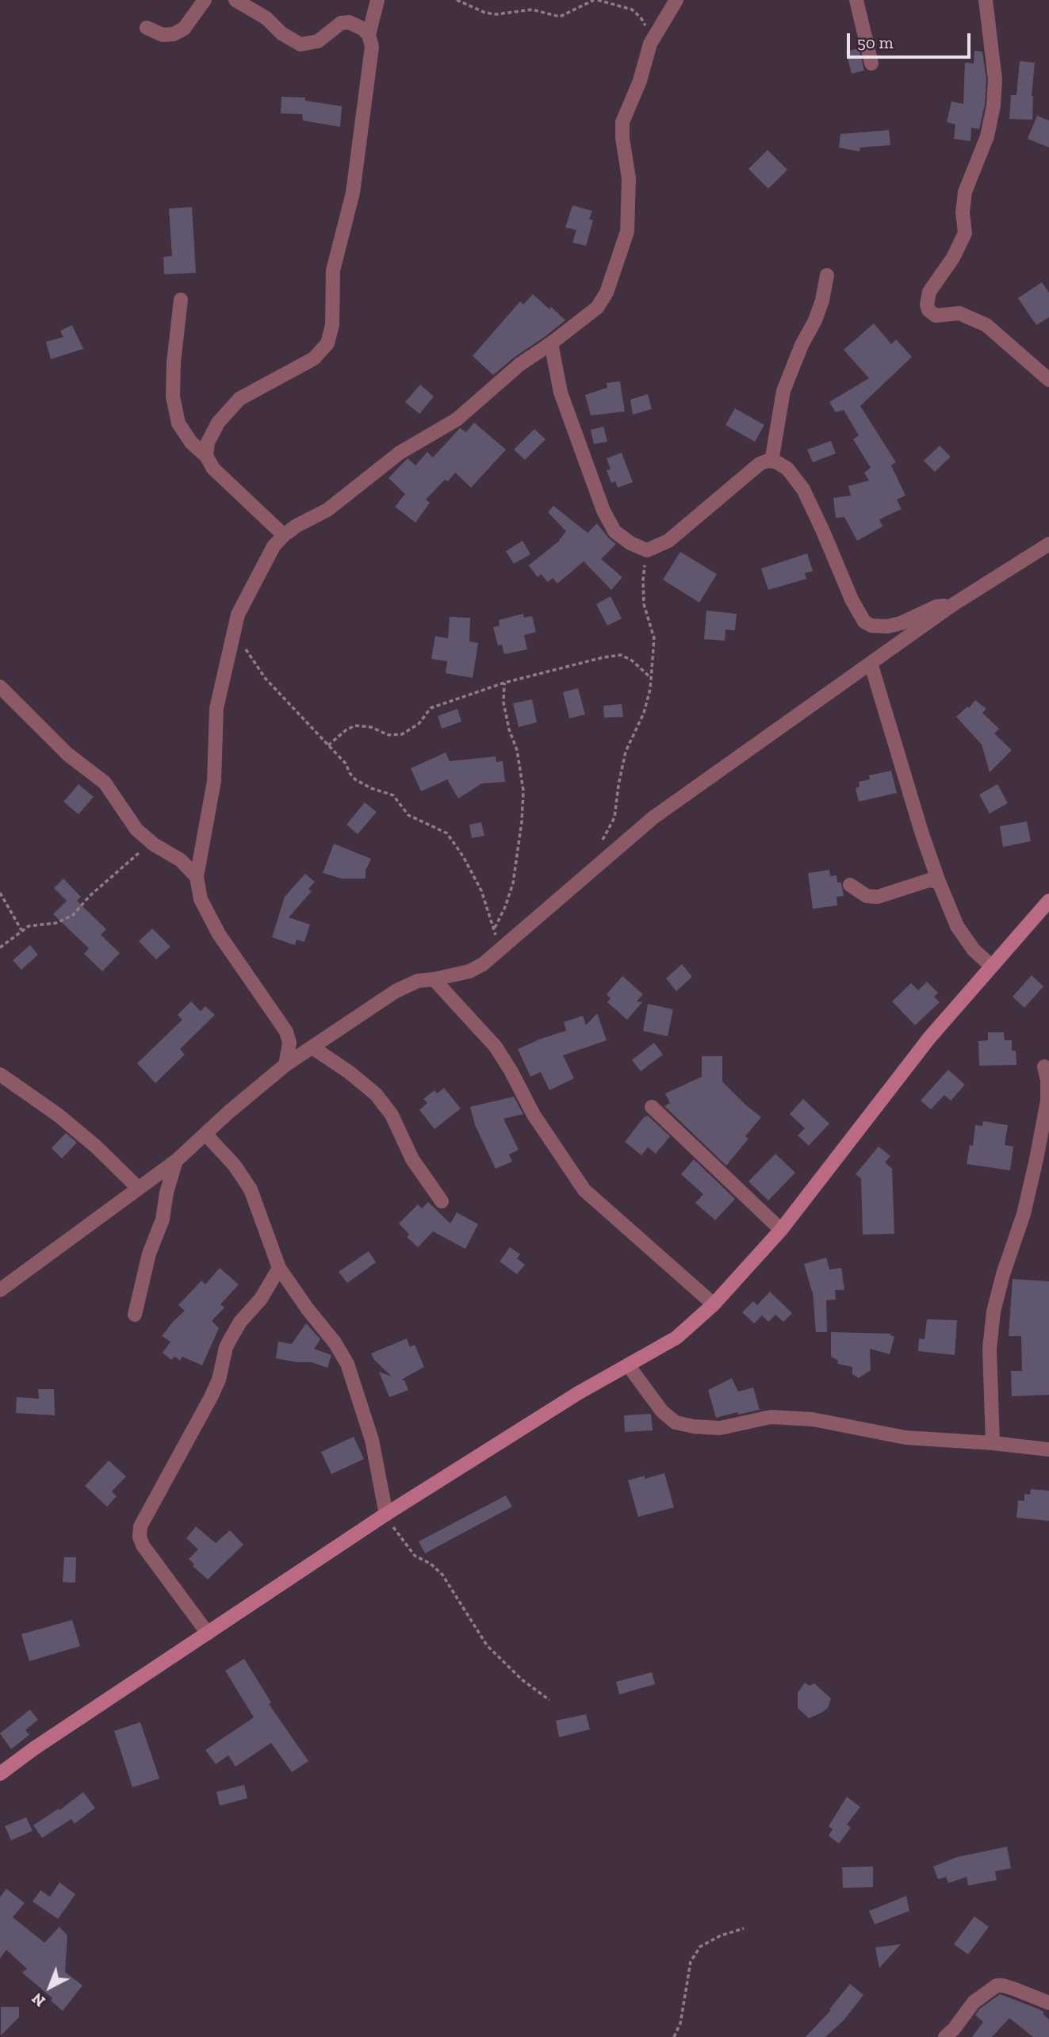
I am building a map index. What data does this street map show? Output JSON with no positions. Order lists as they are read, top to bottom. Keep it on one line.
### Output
{"scale_bar":"50 m","north":"bottom left"}
